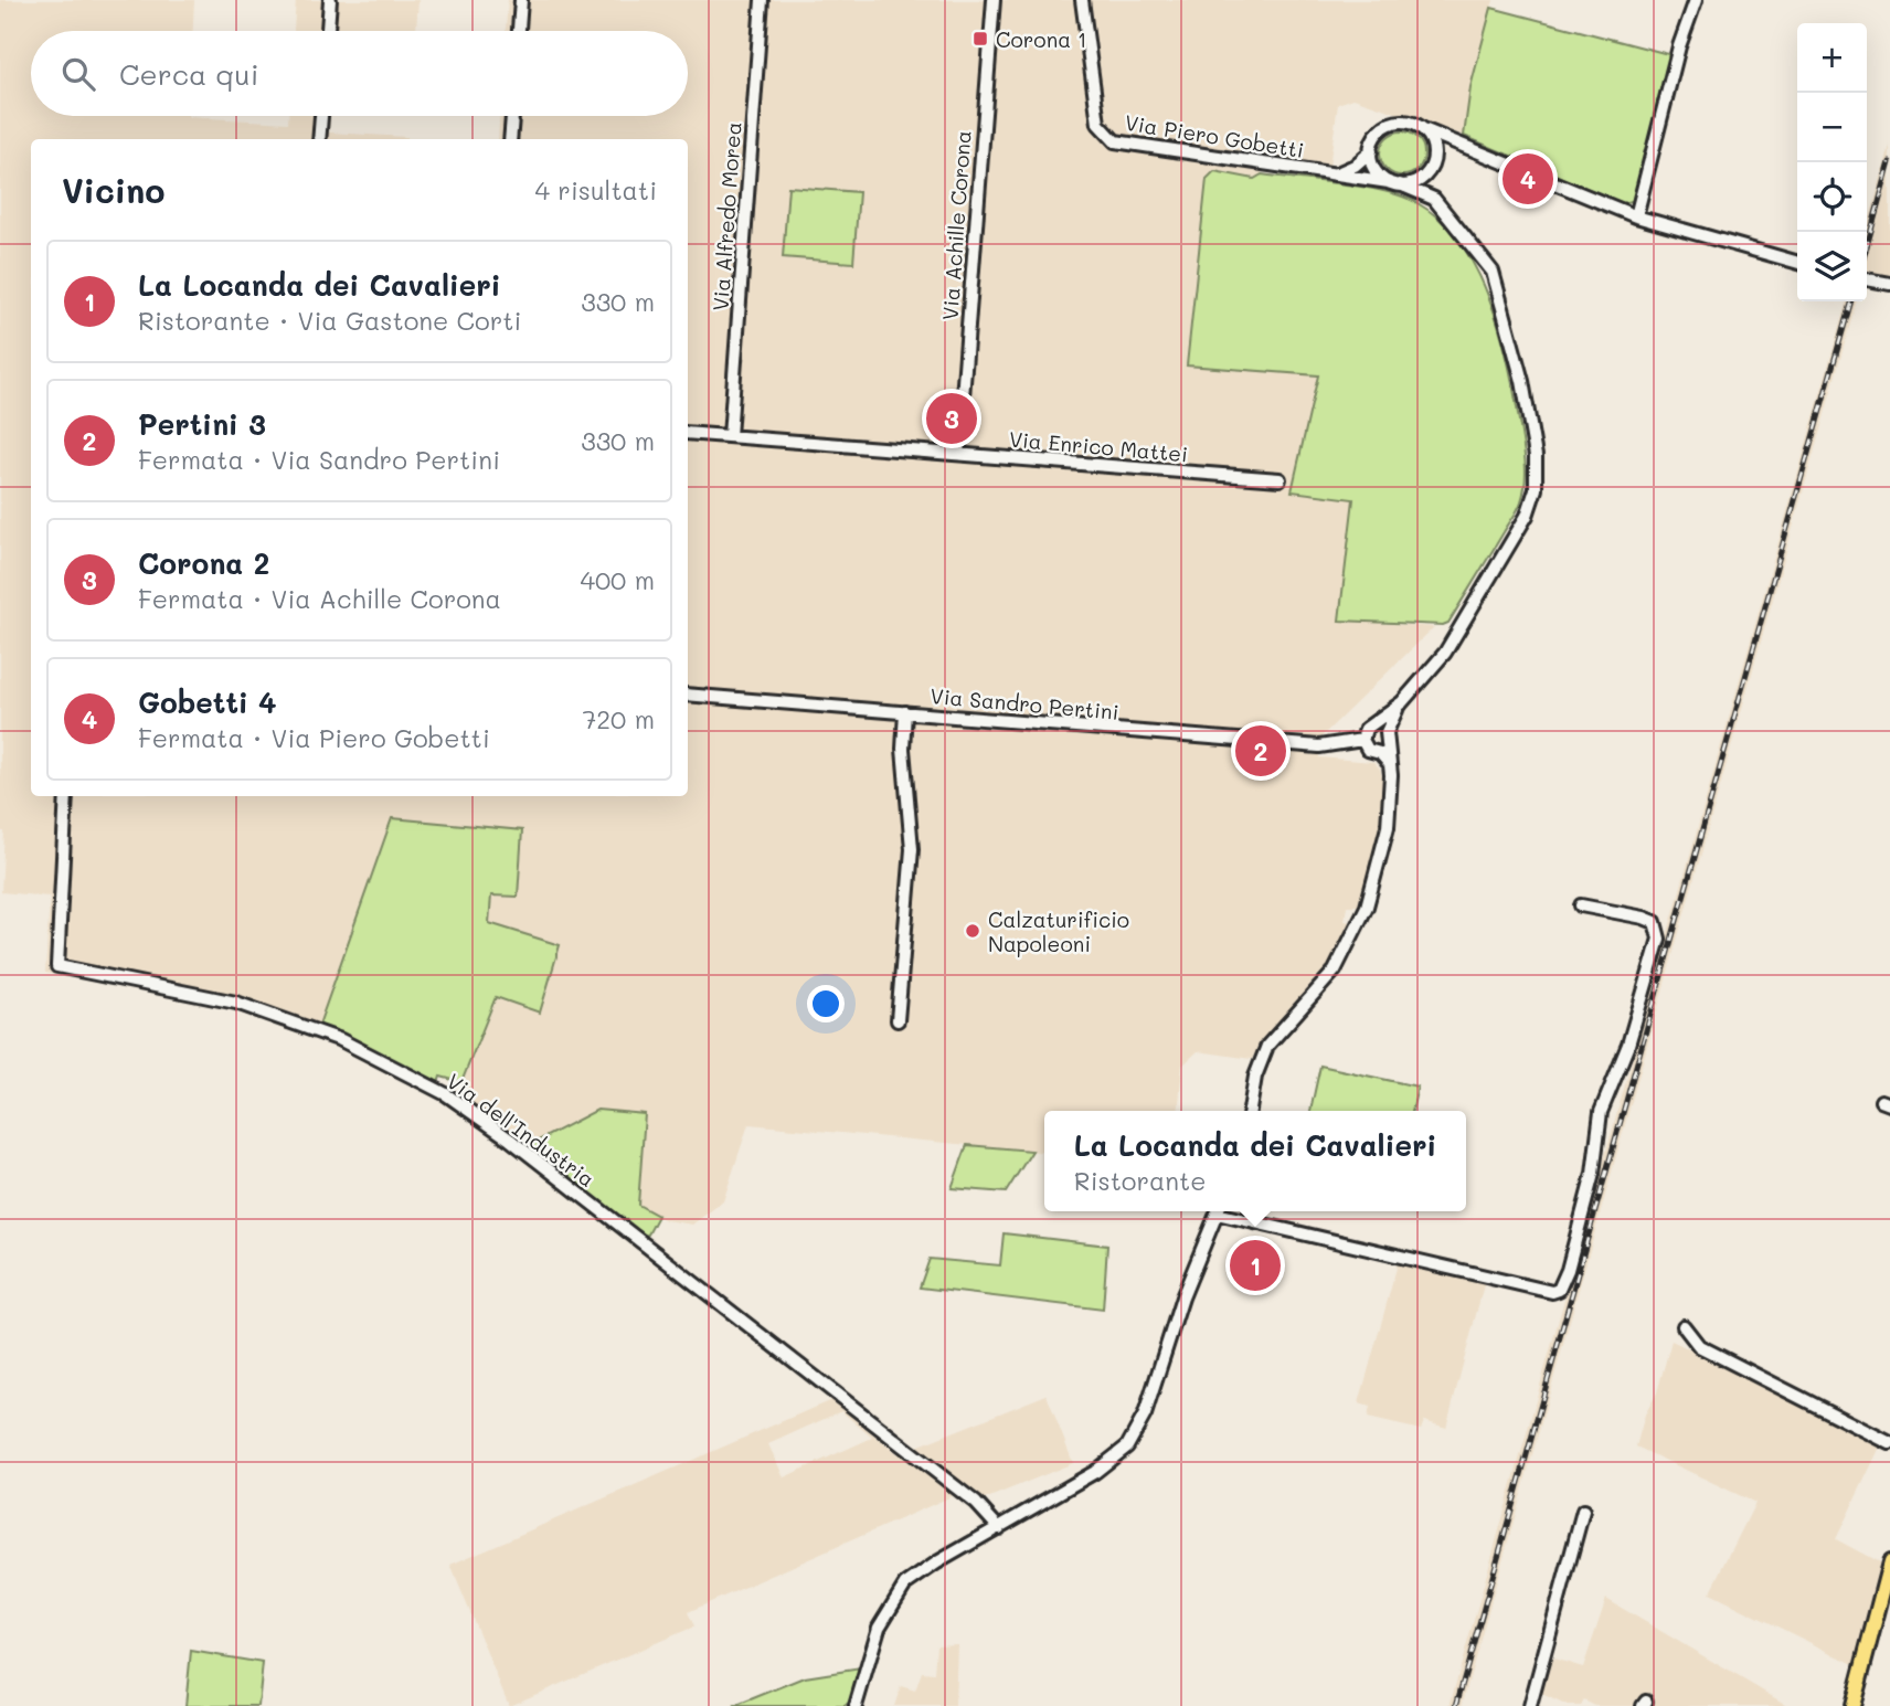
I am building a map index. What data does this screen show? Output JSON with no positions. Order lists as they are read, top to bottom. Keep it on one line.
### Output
{"streets":{"street":["Via Piero Gobetti","Via Alfredo Morea","Via Achille Corona","Via Enrico Mattei","Via Sandro Pertini","Via dell'Industria"]},"crossings":[["Via Alfredo Morea","Via Enrico Mattei"],["Via Achille Corona","Via Enrico Mattei"]],"places":{"transit":["Corona 1"],"other":["Calzaturificio Napoleoni"]},"page":{"map_buttons":["+","−"],"search":"Cerca qui","heading":["Vicino","4 risultati"],"pins":["4","3","2","1"],"list":[{"mark":"1","name":"La Locanda dei Cavalieri","note":"Ristorante · Via Gastone Corti","value":"330 m"},{"mark":"2","name":"Pertini 3","note":"Fermata · Via Sandro Pertini","value":"330 m"},{"mark":"3","name":"Corona 2","note":"Fermata · Via Achille Corona","value":"400 m"},{"mark":"4","name":"Gobetti 4","note":"Fermata · Via Piero Gobetti","value":"720 m"}],"popup":["La Locanda dei Cavalieri","Ristorante"]}}
